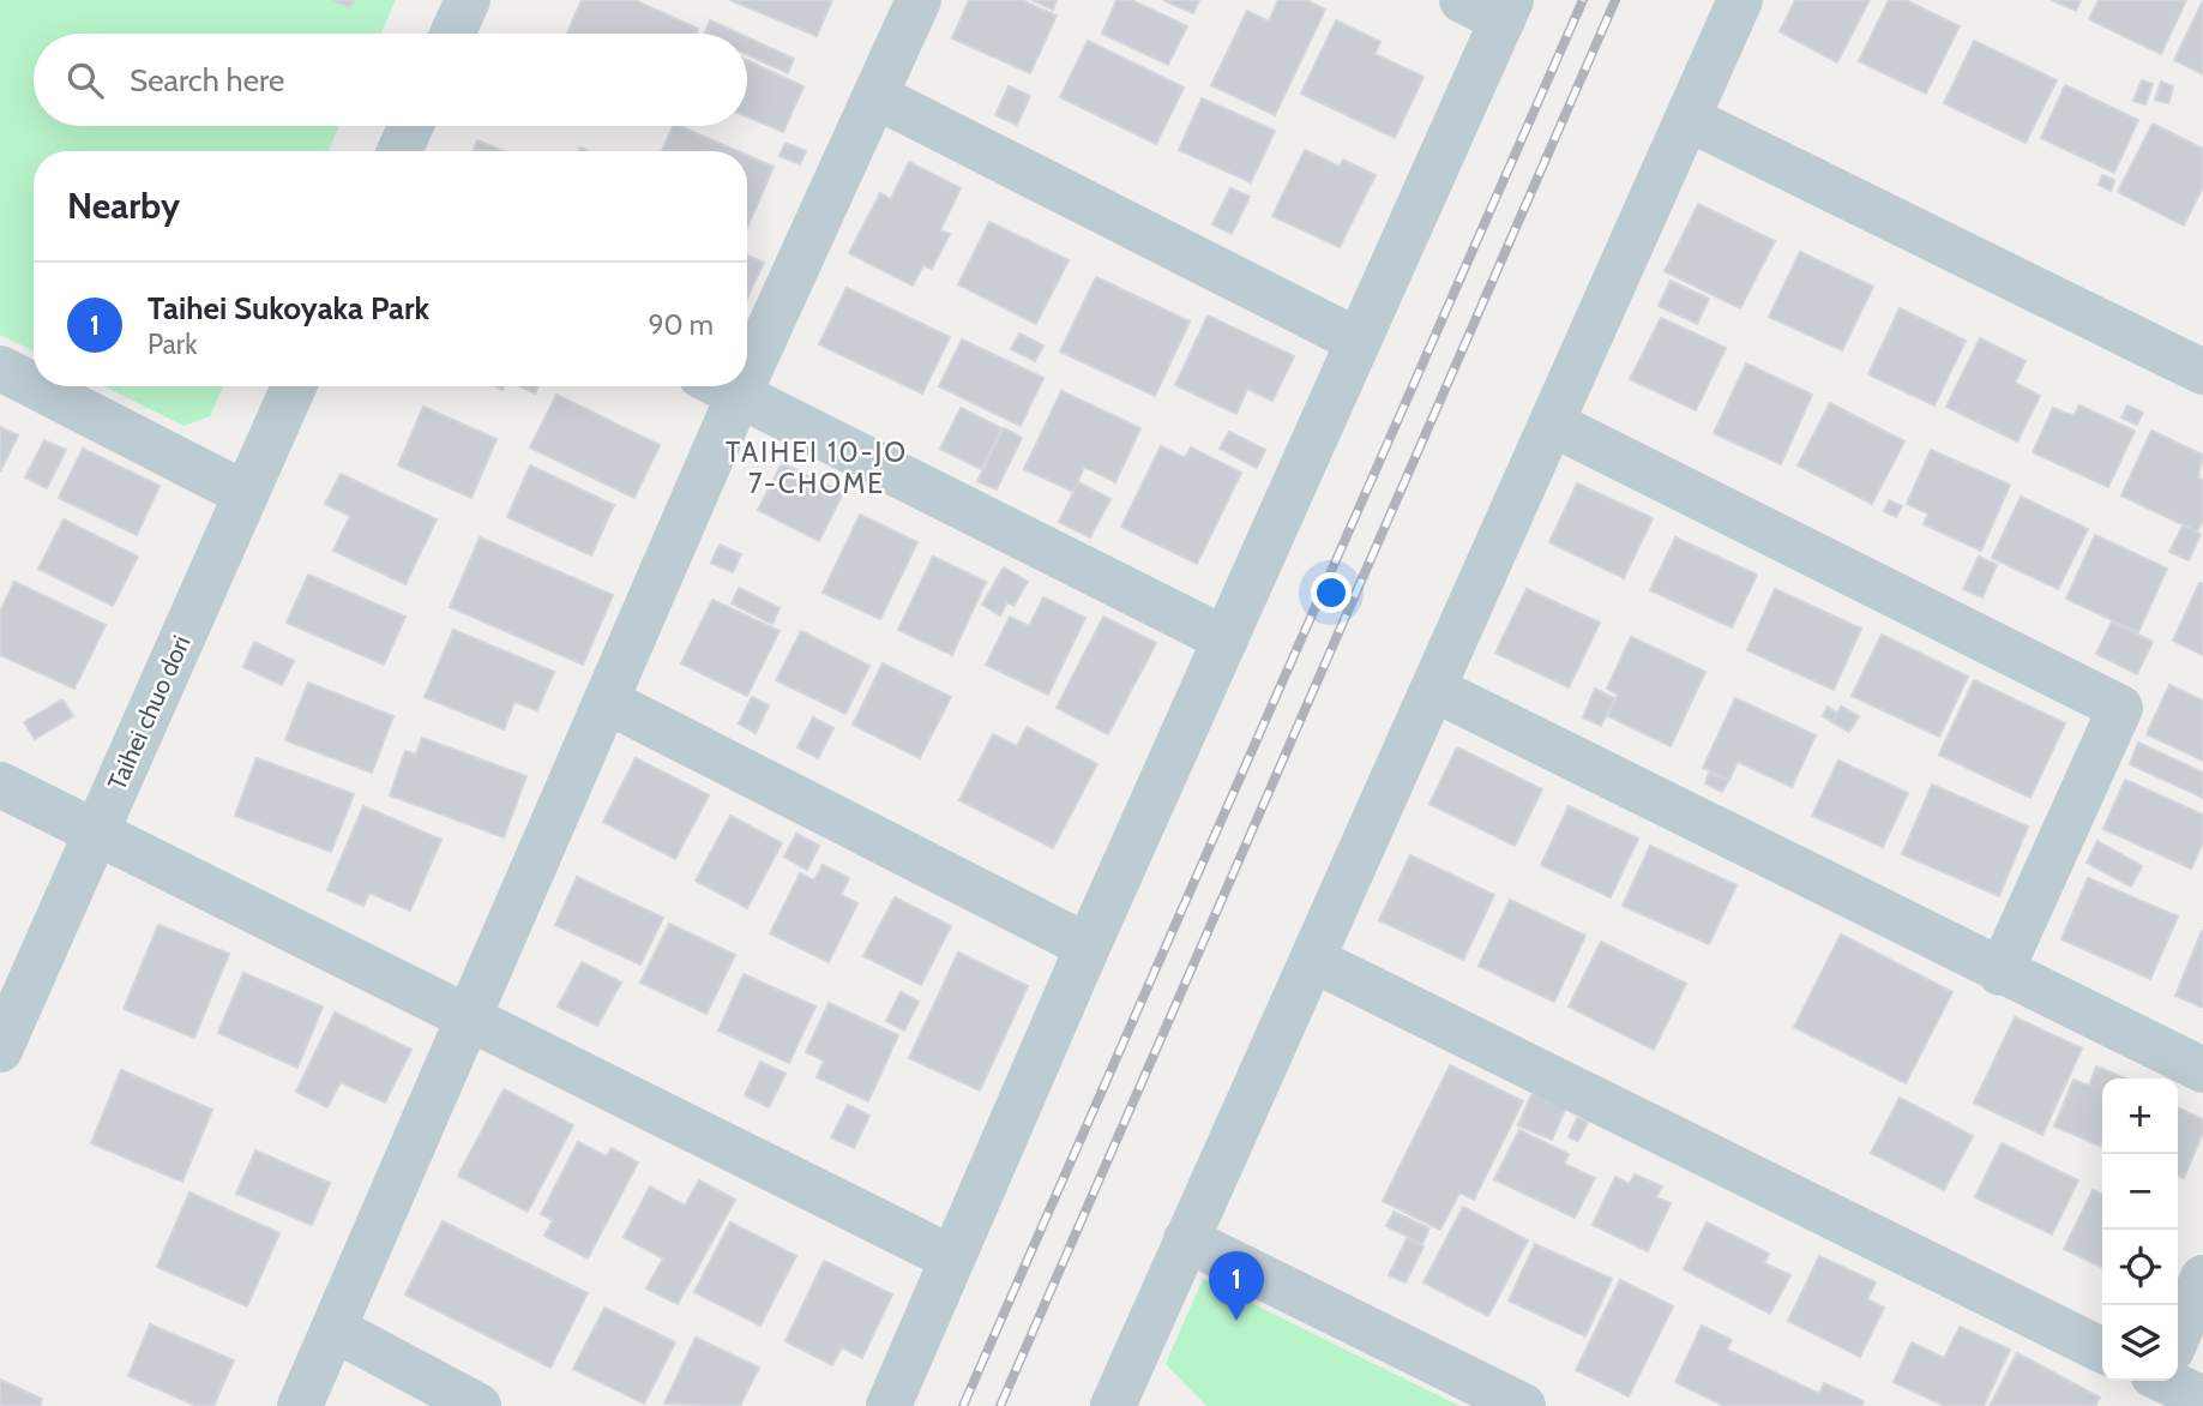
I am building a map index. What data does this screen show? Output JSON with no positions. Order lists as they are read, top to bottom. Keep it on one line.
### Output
{"streets":{"street":["Taihei chuo dori"]},"districts":["TAIHEI 10-JO 7-CHOME"],"page":{"search":"Search here","heading":"Nearby","list":[{"mark":"1","name":"Taihei Sukoyaka Park","note":"Park","value":"90 m"}],"map_buttons":["+","−"],"pins":"1"}}
